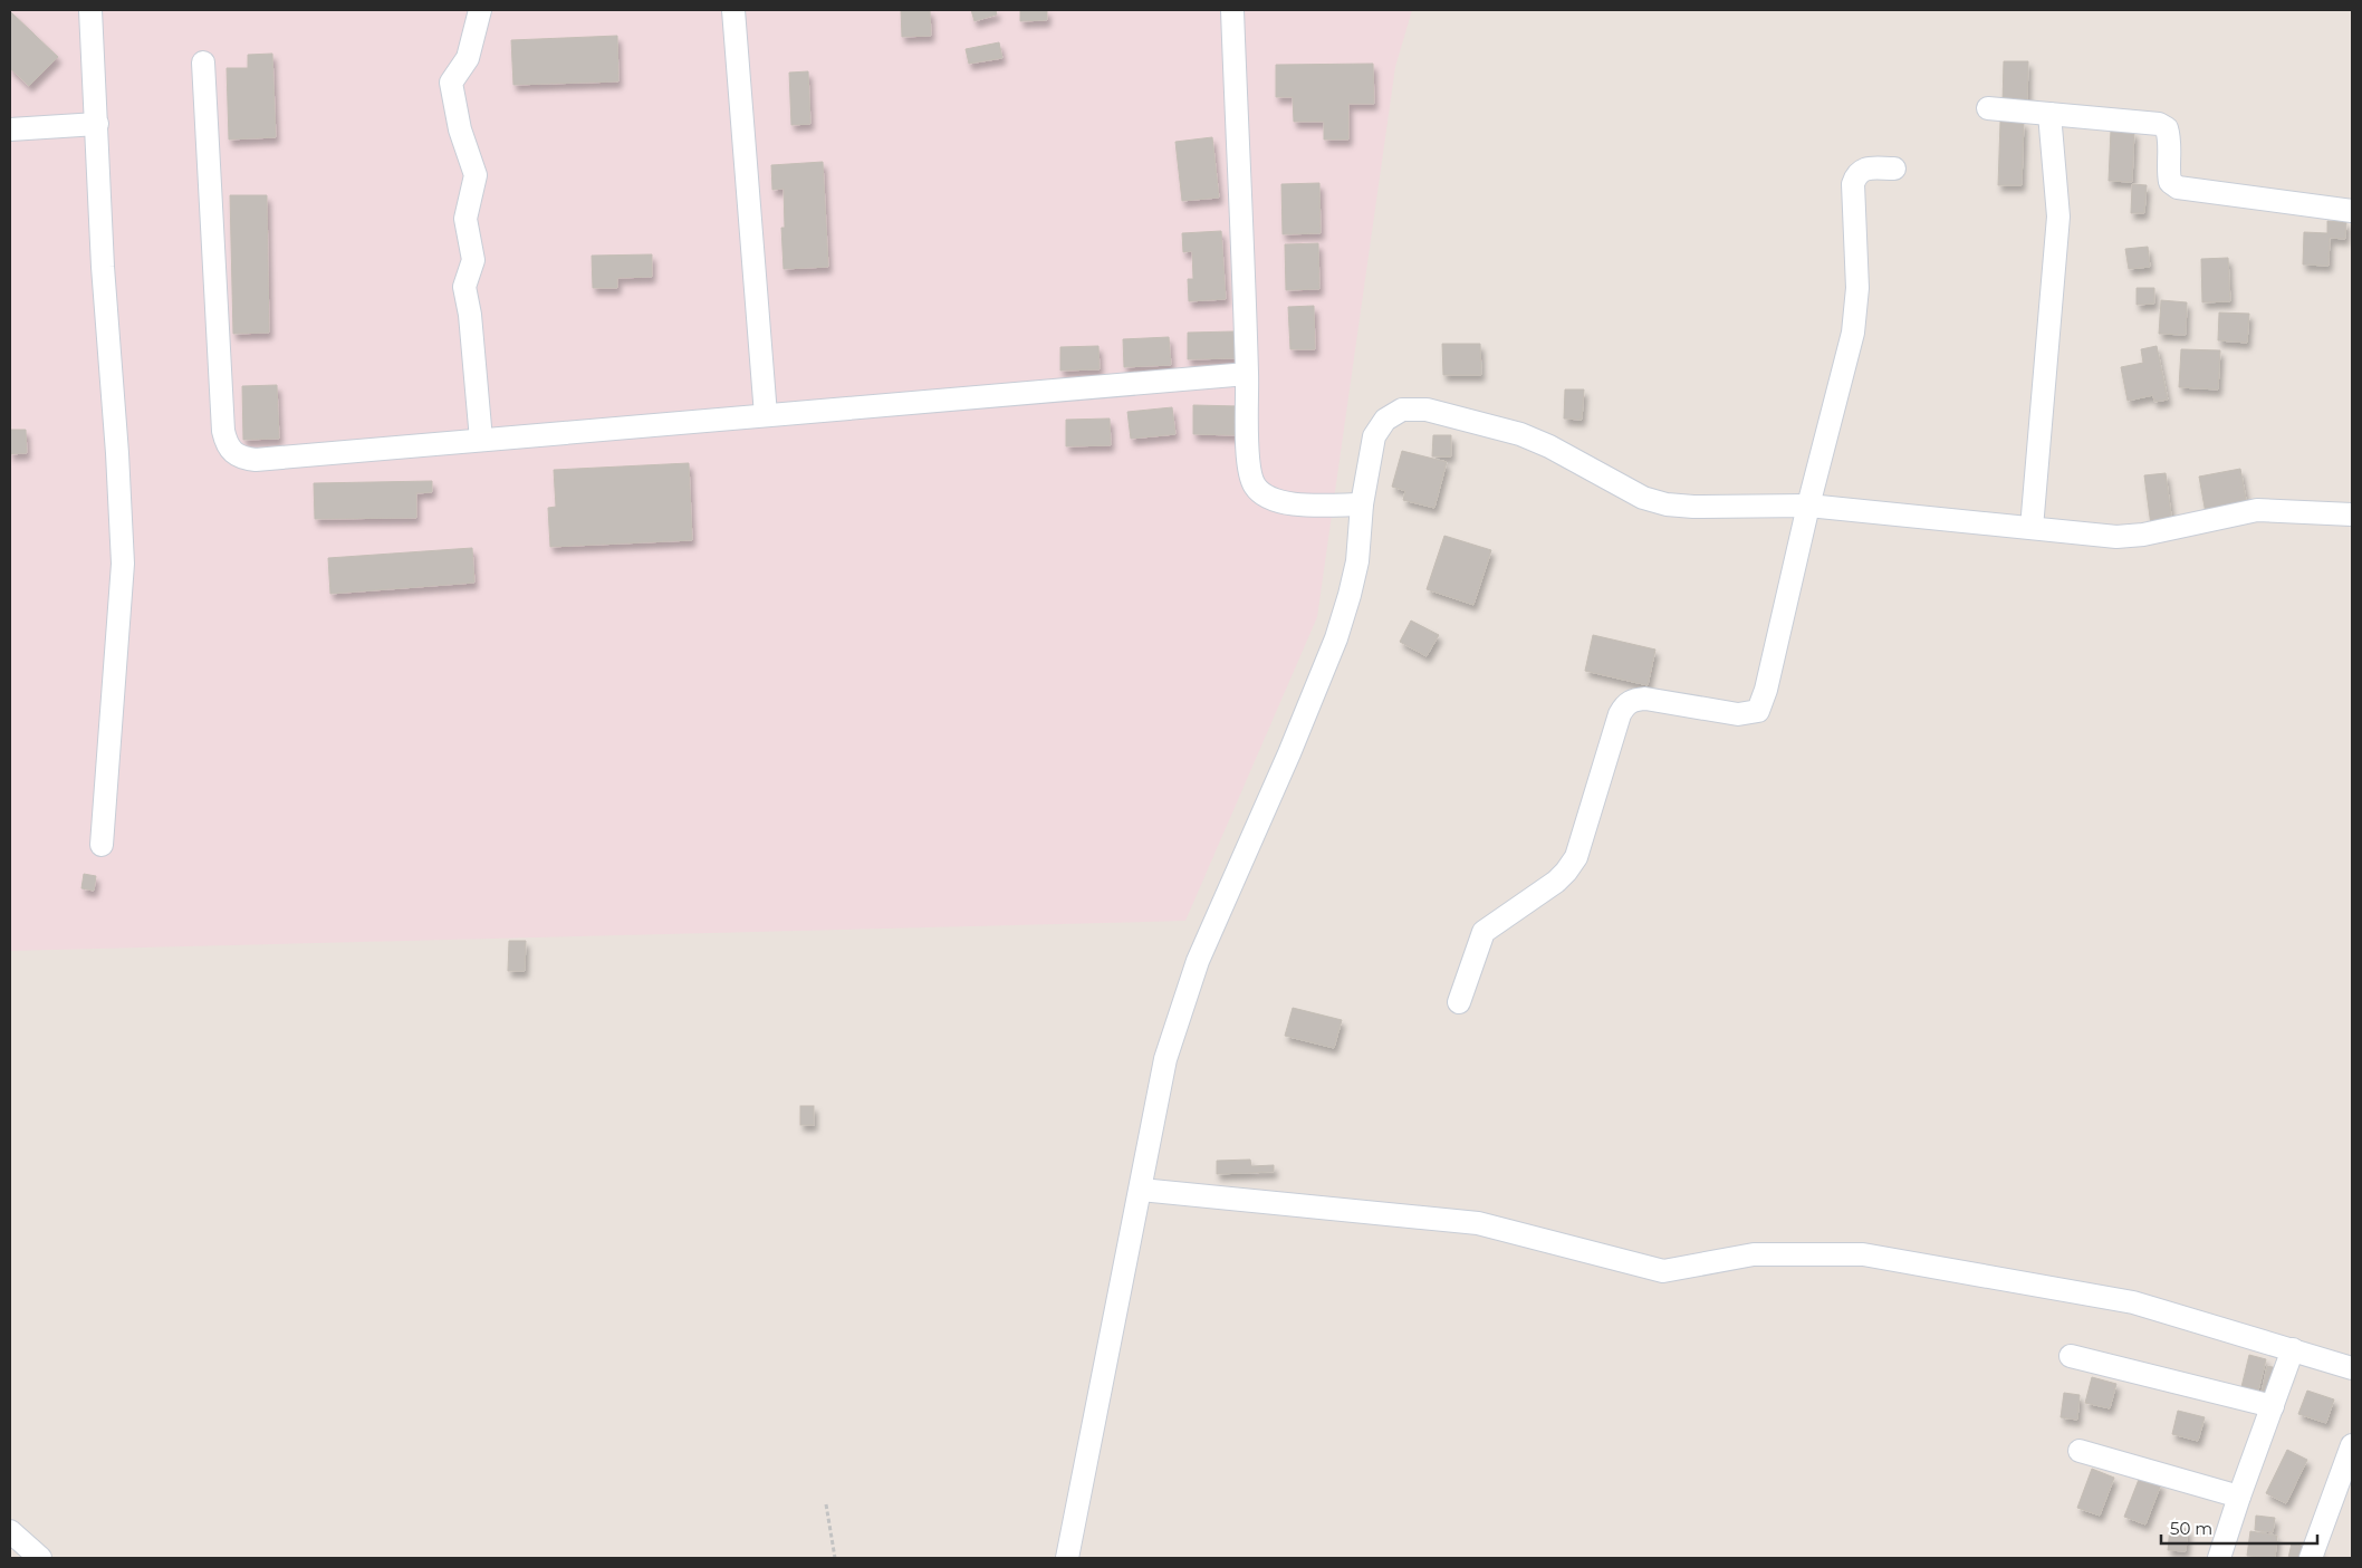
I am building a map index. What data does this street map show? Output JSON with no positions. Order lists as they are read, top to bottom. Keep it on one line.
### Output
{"scale_bar":"50 m"}
